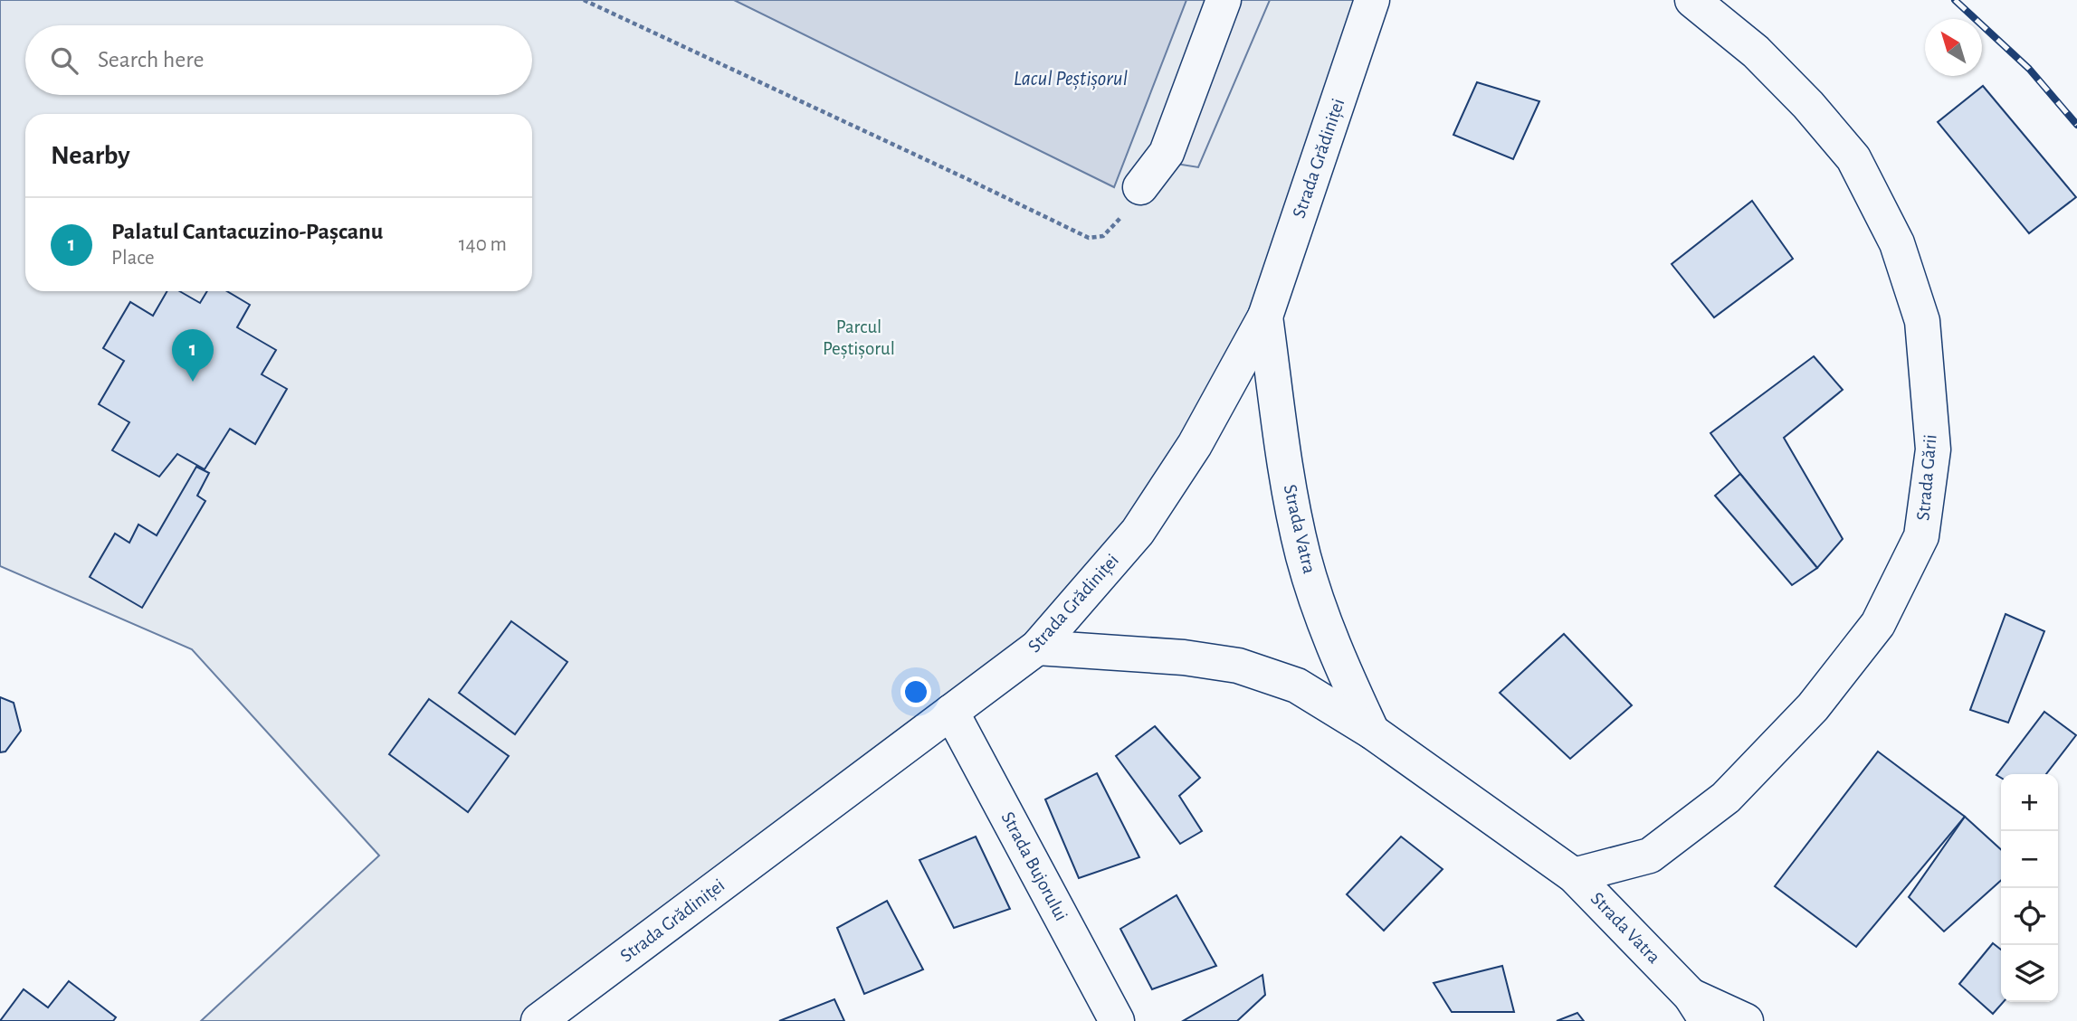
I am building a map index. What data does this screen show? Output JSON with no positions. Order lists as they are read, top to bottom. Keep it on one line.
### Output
{"streets":{"street":["Strada Grădiniței","Strada Gării","Strada Vatra","Strada Bujorului"]},"crossings":[["Strada Grădiniței","Strada Vatra"],["Strada Grădiniței","Strada Bujorului"],["Strada Gării","Strada Vatra"]],"water":["Lacul Peștișorul"],"parks":["Parcul Peștișorul"],"north":"top left","page":{"search":"Search here","heading":"Nearby","list":[{"mark":"1","name":"Palatul Cantacuzino-Pașcanu","note":"Place","value":"140 m"}],"pins":"1","map_buttons":["+","−"]}}
